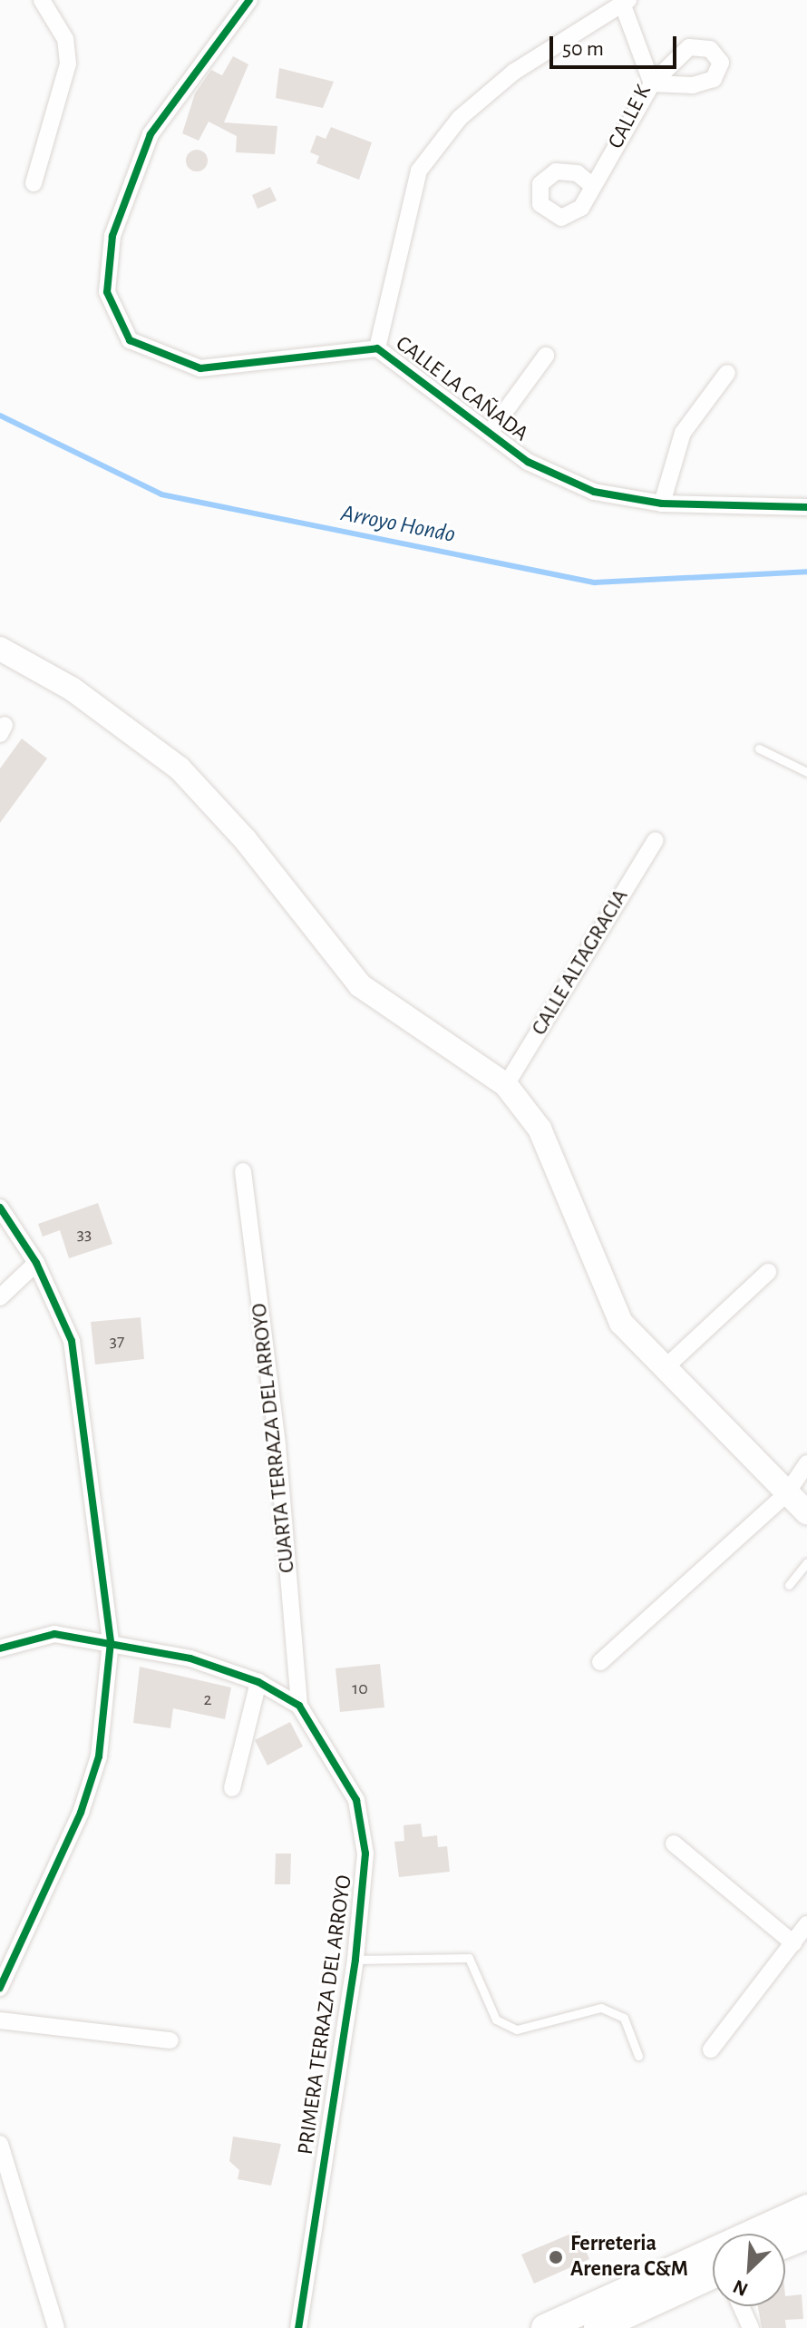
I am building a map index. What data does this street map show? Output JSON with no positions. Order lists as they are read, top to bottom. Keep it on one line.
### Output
{"streets":{"street":["CALLE K","CALLE LA CAÑADA","CALLE ALTAGRACIA","CUARTA TERRAZA DEL ARROYO","PRIMERA TERRAZA DEL ARROYO"]},"crossings":[["CUARTA TERRAZA DEL ARROYO","PRIMERA TERRAZA DEL ARROYO"]],"water":["Arroyo Hondo"],"places":["Ferreteria Arenera C&M"],"house_numbers":["33","37","10","2"],"scale_bar":"50 m","north":"bottom left"}
